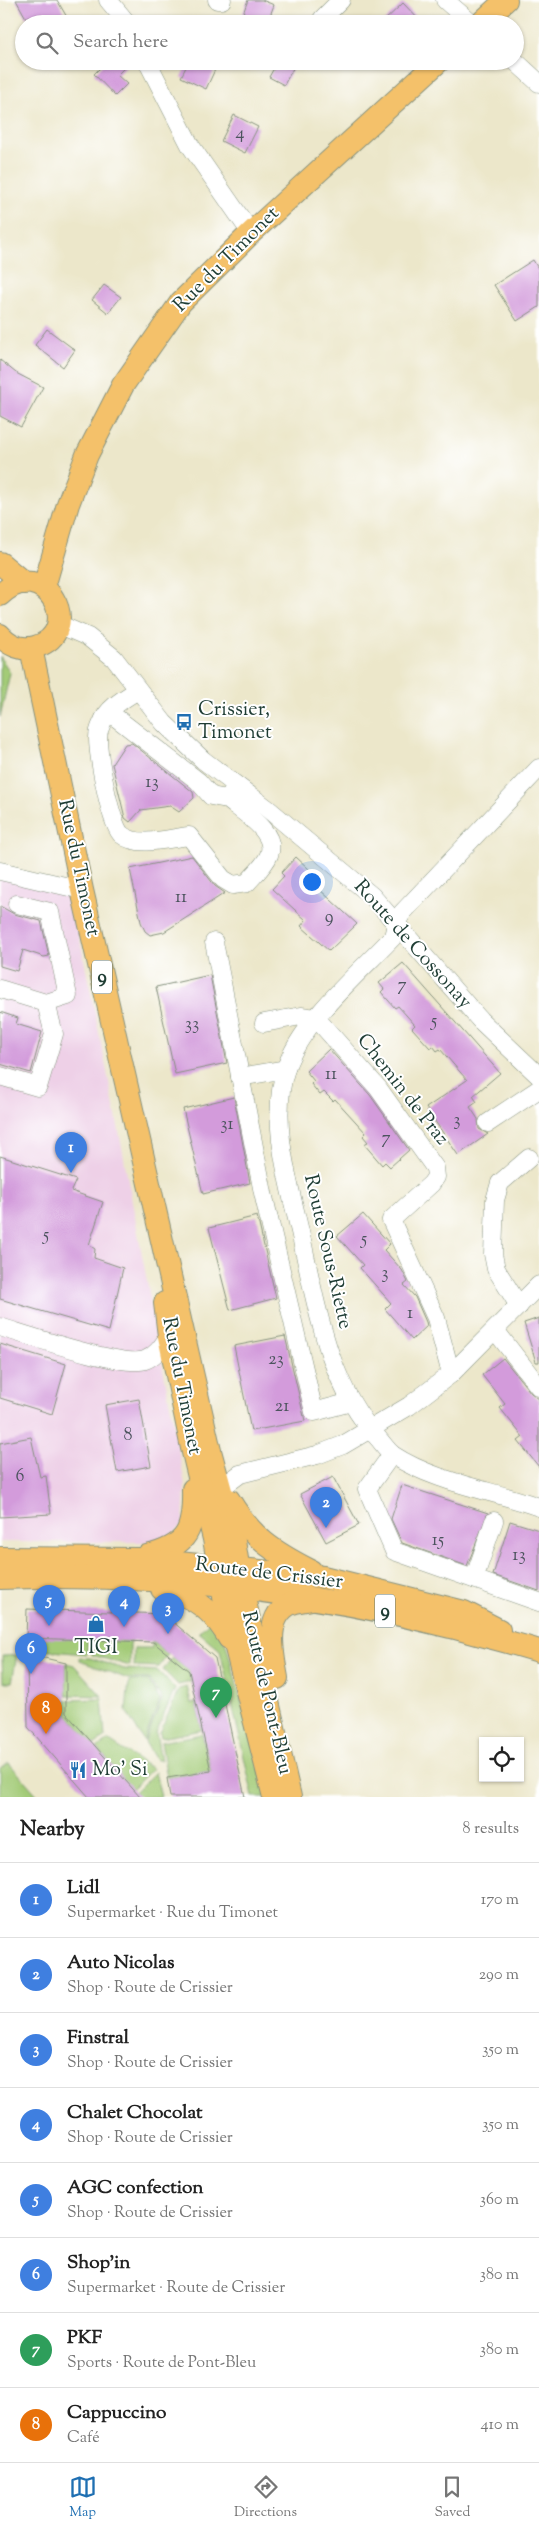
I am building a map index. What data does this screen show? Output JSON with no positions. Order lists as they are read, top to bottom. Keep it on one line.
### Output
{"streets":{"main road":["Rue du Timonet","9","Route de Crissier","Route de Pont-Bleu"],"street":["Route de Cossonay","Chemin de Praz","Route Sous-Riette"]},"crossings":[["Rue du Timonet","9"],["Rue du Timonet","Route de Crissier"],["Rue du Timonet","Route de Pont-Bleu"],["Route de Cossonay","Route Sous-Riette"],["9","Route de Crissier"],["Chemin de Praz","Route Sous-Riette"],["Route de Crissier","Route de Pont-Bleu"]],"places":{"bus stop":["Crissier, Timonet"],"shop":["TIGI"],"restaurant":["Mo' Si"]},"house_numbers":["4","13","11","9","7","5","33","11","3","31","7","5","5","3","1","23","21","8","6","15","13"],"page":{"search":"Search here","pins":["1","2","5","4","3","6","7","8"],"heading":["Nearby","8 results"],"list":[{"mark":"1","name":"Lidl","note":"Supermarket · Rue du Timonet","value":"170 m"},{"mark":"2","name":"Auto Nicolas","note":"Shop · Route de Crissier","value":"290 m"},{"mark":"3","name":"Finstral","note":"Shop · Route de Crissier","value":"350 m"},{"mark":"4","name":"Chalet Chocolat","note":"Shop · Route de Crissier","value":"350 m"},{"mark":"5","name":"AGC confection","note":"Shop · Route de Crissier","value":"360 m"},{"mark":"6","name":"Shop'in","note":"Supermarket · Route de Crissier","value":"380 m"},{"mark":"7","name":"PKF","note":"Sports · Route de Pont-Bleu","value":"380 m"},{"mark":"8","name":"Cappuccino","note":"Café","value":"410 m"}],"nav":["Map","Directions","Saved"]}}
